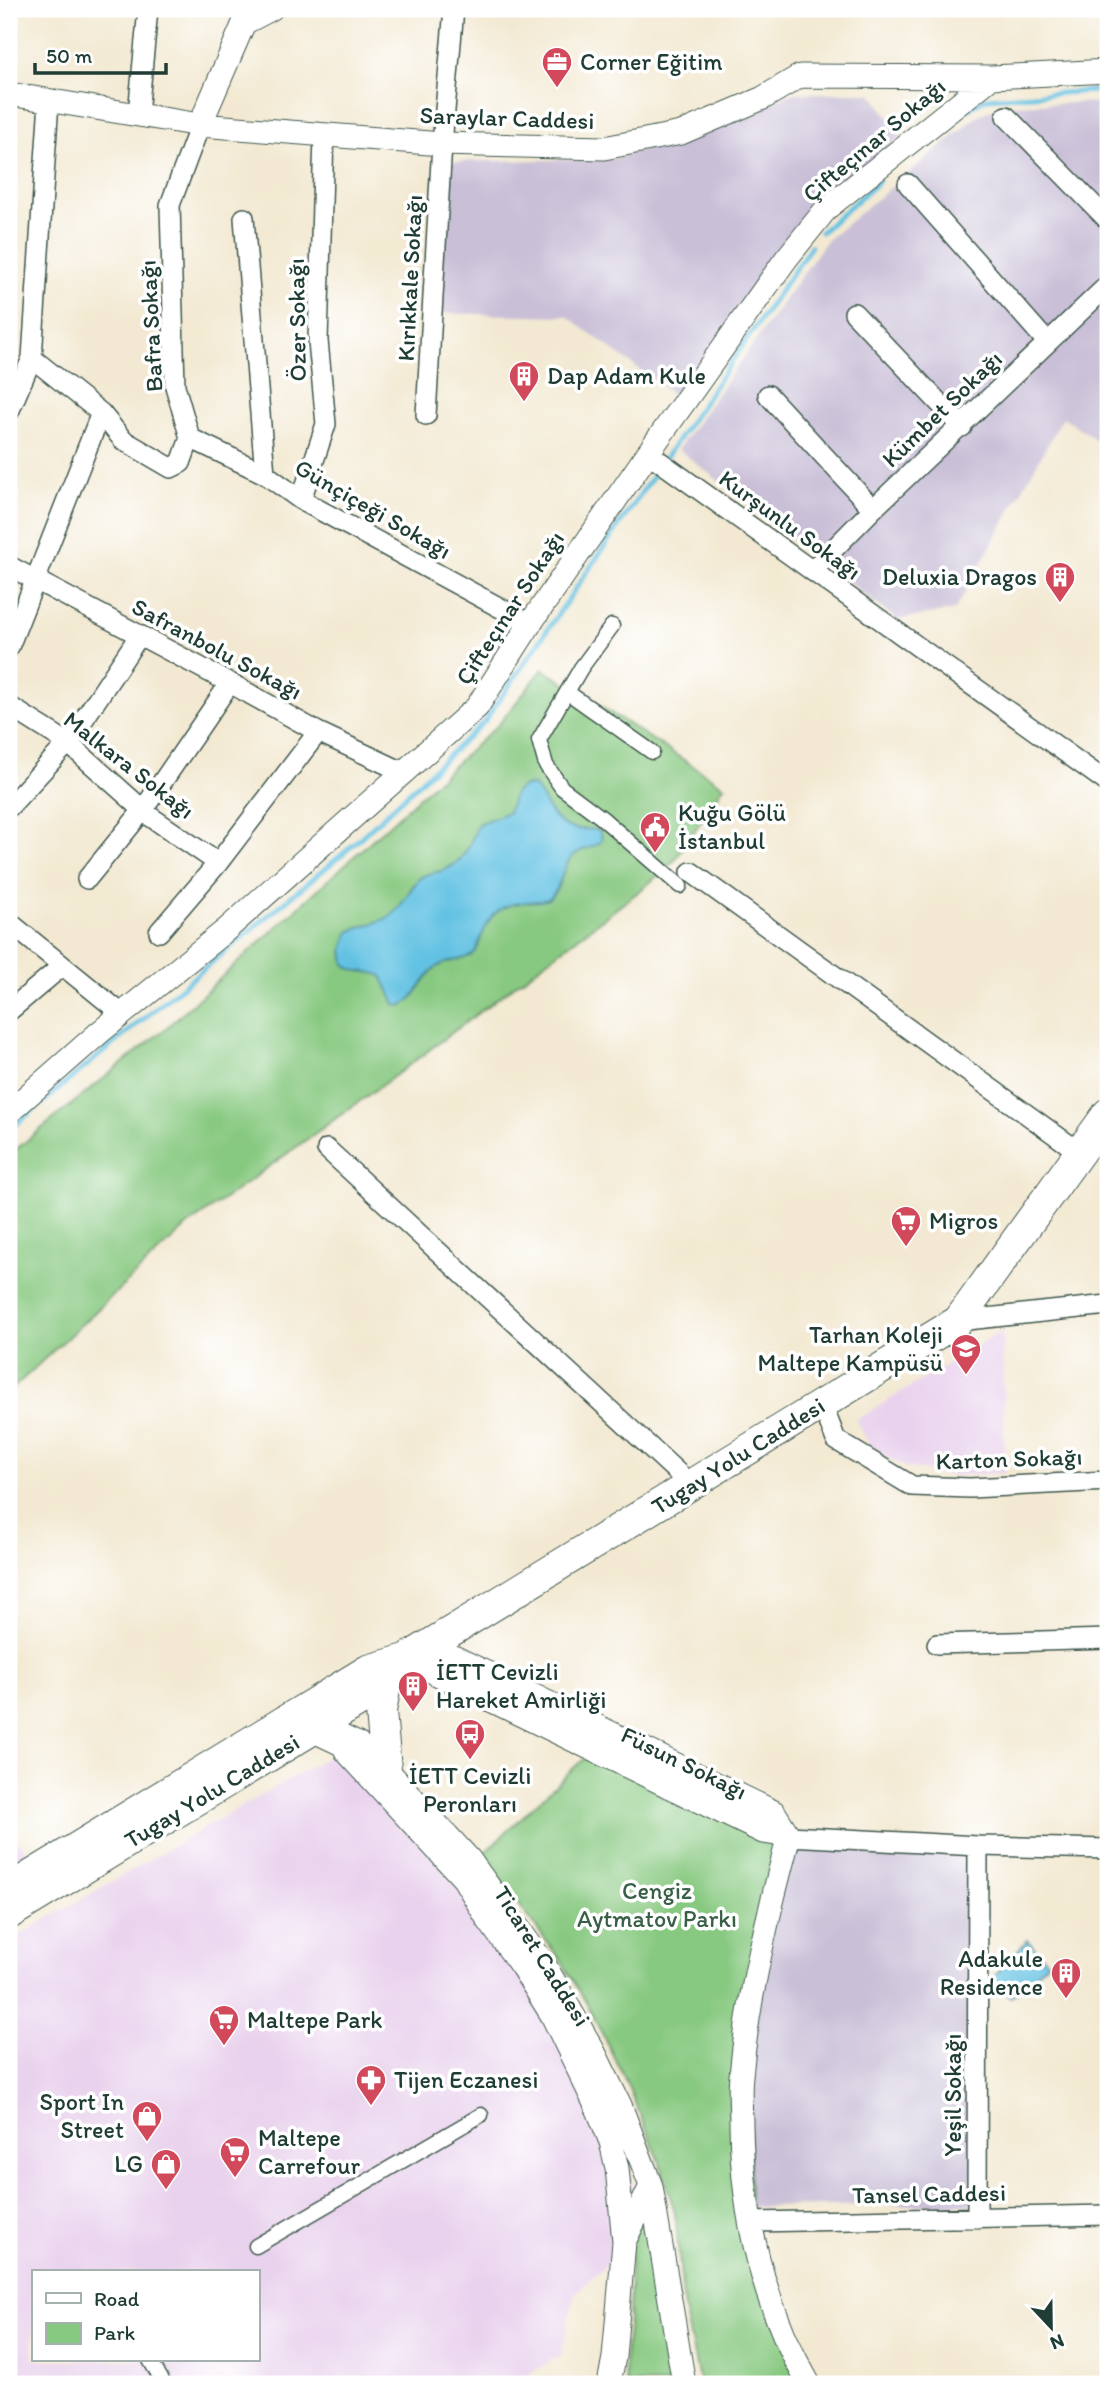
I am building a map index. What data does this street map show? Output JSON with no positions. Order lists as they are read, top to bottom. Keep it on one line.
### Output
{"streets":{"main road":["Tugay Yolu Caddesi"],"street":["Saraylar Caddesi","Çifteçınar Sokağı","Kırıkkale Sokağı","Özer Sokağı","Bafra Sokağı","Kümbet Sokağı","Günçiçeği Sokağı","Kurşunlu Sokağı","Safranbolu Sokağı","Malkara Sokağı","Karton Sokağı","Füsun Sokağı","Ticaret Caddesi","Yeşil Sokağı","Tansel Caddesi"]},"crossings":[["Saraylar Caddesi","Çifteçınar Sokağı"],["Saraylar Caddesi","Kırıkkale Sokağı"],["Saraylar Caddesi","Özer Sokağı"],["Saraylar Caddesi","Bafra Sokağı"],["Çifteçınar Sokağı","Günçiçeği Sokağı"],["Çifteçınar Sokağı","Kurşunlu Sokağı"],["Çifteçınar Sokağı","Safranbolu Sokağı"],["Özer Sokağı","Günçiçeği Sokağı"],["Bafra Sokağı","Günçiçeği Sokağı"],["Kümbet Sokağı","Kurşunlu Sokağı"],["Tugay Yolu Caddesi","Karton Sokağı"],["Tugay Yolu Caddesi","Füsun Sokağı"],["Tugay Yolu Caddesi","Ticaret Caddesi"],["Yeşil Sokağı","Tansel Caddesi"]],"parks":["Cengiz Aytmatov Parkı"],"places":{"office":["Corner Eğitim"],"building":["Dap Adam Kule","Deluxia Dragos","İETT Cevizli Hareket Amirliği","Adakule Residence"],"public building":["Kuğu Gölü İstanbul"],"supermarket":["Migros","Maltepe Park","Maltepe Carrefour"],"school or university":["Tarhan Koleji Maltepe Kampüsü"],"bus stop":["İETT Cevizli Peronları"],"pharmacy":["Tijen Eczanesi"],"shop":["Sport In Street","LG"]},"legend":["Road","Park"],"scale_bar":"50 m","north":"bottom"}
